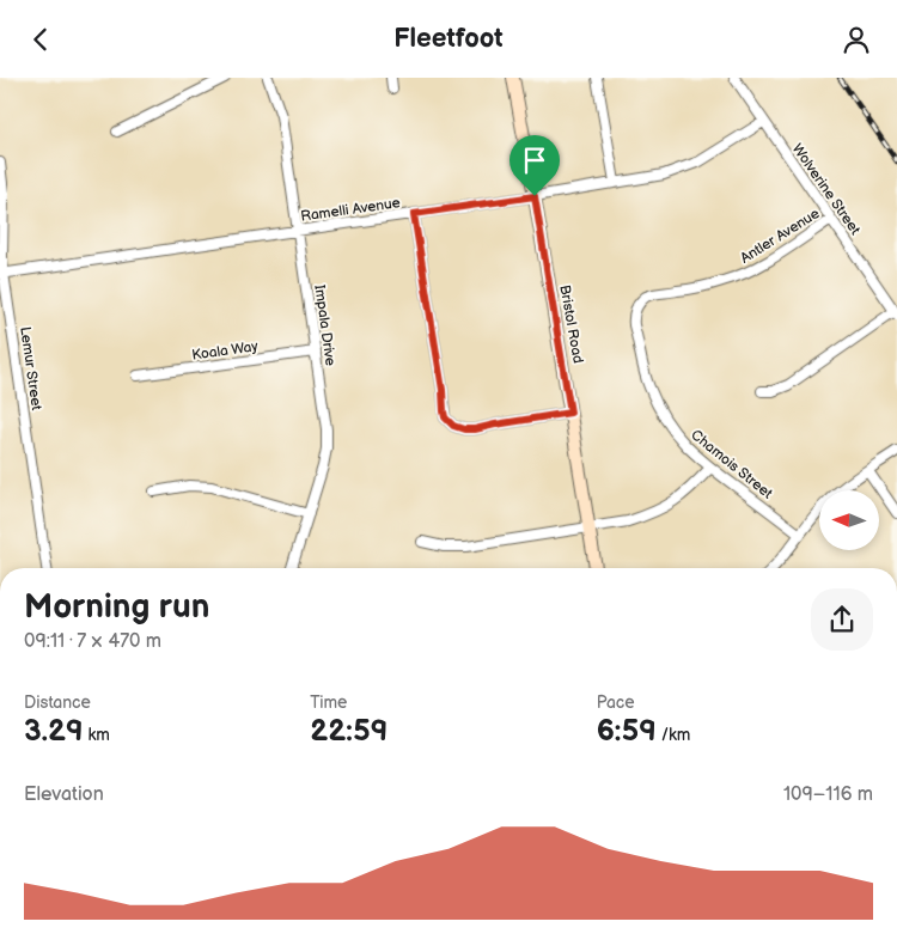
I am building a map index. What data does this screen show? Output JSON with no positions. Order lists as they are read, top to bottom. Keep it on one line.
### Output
{"streets":{"street":["Wolverine Street","Ramelli Avenue","Antler Avenue","Bristol Road","Impala Drive","Koala Way","Lemur Street","Chamois Street"]},"crossings":[["Wolverine Street","Ramelli Avenue"],["Wolverine Street","Antler Avenue"],["Ramelli Avenue","Bristol Road"],["Ramelli Avenue","Impala Drive"],["Ramelli Avenue","Lemur Street"],["Antler Avenue","Chamois Street"],["Impala Drive","Koala Way"]],"north":"left","page":{"header":"Fleetfoot","heading":["Morning run","09:11 · 7 × 470 m"],"stats":[["Distance","3.29 km"],["Time","22:59"],["Pace","6:59 /km"]],"chart":["Elevation","109–116 m"]}}
